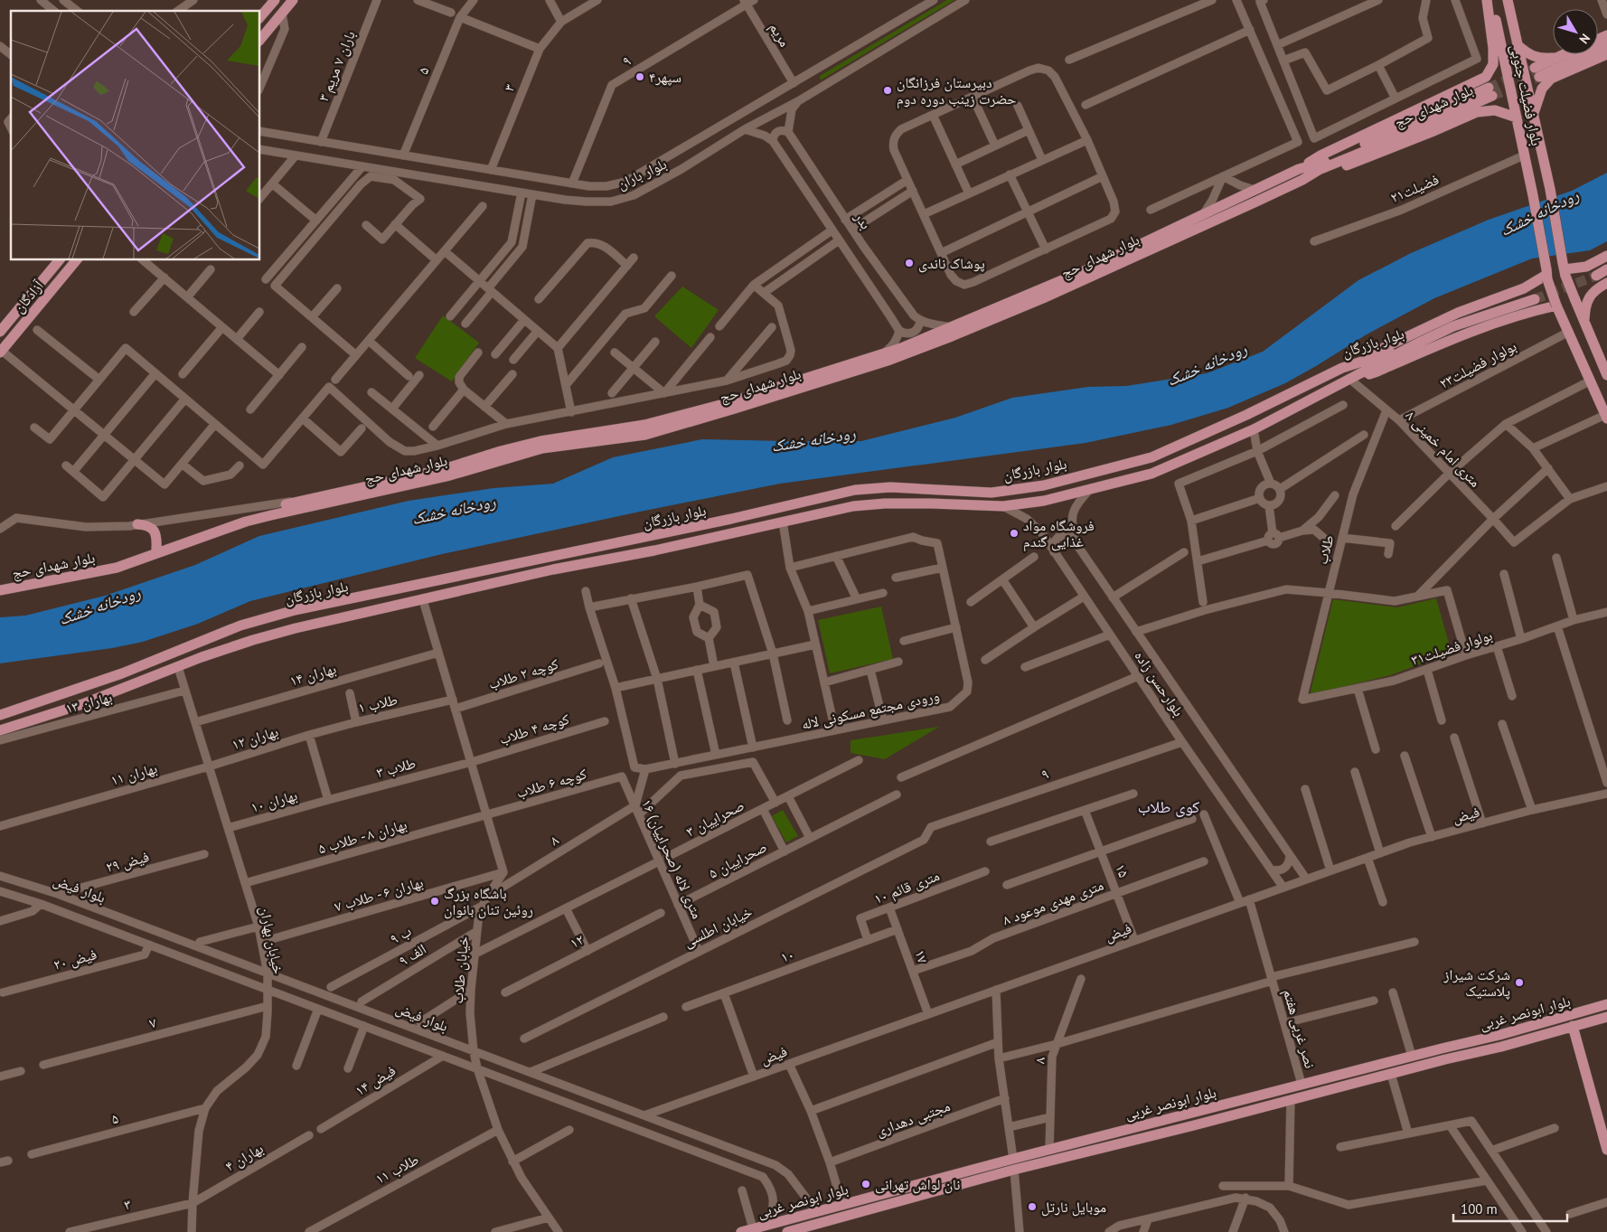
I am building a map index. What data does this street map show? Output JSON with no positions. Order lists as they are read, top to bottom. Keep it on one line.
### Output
{"streets":{"main road":["بلوار فضیلت جنوبی","بلوار شهدای حج","آزادگان","بلوار بازرگان","بلوار ابونصر غربی"],"street":["مریم","۹","باران ۷ مریم ۳","۵","۳","بلوار باران","فضیلت۲۱","بدر","بولوار فضیلت۲۳","۸ متری امام خمینی","طلاب","بولوار فضیلت۳۱","کوچه ۲ طلاب","بهاران ۱۴","بلوارحسن زاده","بهاران ۱۳","طلاب ۱","ورودی مجتمع مسکونی لاله","کوچه ۴ طلاب","بهاران ۱۲","طلاب ۳","بهاران ۱۱","کوچه ۶ طلاب","بهاران ۱۰","فیض","صحراییان ۳","بهاران ۸ - طلاب ۵","۸","۱۶ متری لاله (صحراییان)","۵ صحراییان","فیض ۲۹","۱۵","۱۰ متری قائم","بلوار فیض","بهاران ۶ - طلاب ۷","۸ متری مهدی موعود","خيابان اطلسى","۹ ب","خیابان بهاران","۱۲","۹ الف","۱۰","۱۷","فیض ۲۰","خیابان طلاب","۷","نصر غربی هفتم","فیض ۱۴","مجتبی دهداری","۴ بهاران","طلاب ۱۱"]},"crossings":[["مریم","۹"],["مریم","بلوار باران"],["۹","بلوار باران"],["۹","بلوارحسن زاده"],["۹","خيابان اطلسى"],["باران ۷ مریم ۳","بلوار باران"],["۵","بلوار باران"],["۵","خیابان بهاران"],["۳","بلوار باران"],["۳","خیابان بهاران"],["۳","۴ بهاران"],["بلوار فضیلت جنوبی","فضیلت۲۱"],["بلوار فضیلت جنوبی","بولوار فضیلت۲۳"],["بلوار بازرگان","۸ متری امام خمینی"],["بلوار بازرگان","بلوارحسن زاده"],["بلوار بازرگان","خیابان بهاران"],["بولوار فضیلت۲۳","۸ متری امام خمینی"],["۸ متری امام خمینی","طلاب"],["طلاب","بولوار فضیلت۳۱"],["بهاران ۱۴","خیابان بهاران"],["بلوارحسن زاده","فیض"],["بهاران ۱۳","خیابان بهاران"],["طلاب ۱","بهاران ۱۲"],["کوچه ۴ طلاب","طلاب ۳"],["بهاران ۱۲","بهاران ۱۱"],["بهاران ۱۲","خیابان بهاران"],["طلاب ۳","بهاران ۱۰"],["بهاران ۱۱","خیابان بهاران"],["کوچه ۶ طلاب","بهاران ۸ - طلاب ۵"],["کوچه ۶ طلاب","۱۶ متری لاله (صحراییان)"],["بهاران ۱۰","خیابان بهاران"],["فیض","۱۵"],["فیض","بلوار فیض"],["فیض","۱۷"],["فیض","نصر غربی هفتم"],["صحراییان ۳","۱۶ متری لاله (صحراییان)"],["بهاران ۸ - طلاب ۵","خیابان بهاران"],["۸","۱۶ متری لاله (صحراییان)"],["۸","خیابان طلاب"],["۸","بلوار ابونصر غربی"],["۱۶ متری لاله (صحراییان)","۵ صحراییان"],["۱۶ متری لاله (صحراییان)","خيابان اطلسى"],["فیض ۲۹","بلوار فیض"],["۱۵","۸ متری مهدی موعود"],["۱۰ متری قائم","۱۰"],["۱۰ متری قائم","۱۷"],["بلوار فیض","خیابان بهاران"],["بلوار فیض","فیض ۲۰"],["بلوار فیض","خیابان طلاب"],["بلوار فیض","بلوار ابونصر غربی"],["بلوار فیض","فیض ۱۴"],["بهاران ۶ - طلاب ۷","خیابان بهاران"],["بهاران ۶ - طلاب ۷","خیابان طلاب"],["۸ متری مهدی موعود","۱۷"],["۹ ب","خیابان طلاب"],["خیابان بهاران","۷"],["خیابان بهاران","۴ بهاران"],["۹ الف","خیابان طلاب"],["۱۰","۱۷"],["خیابان طلاب","طلاب ۱۱"],["بلوار ابونصر غربی","نصر غربی هفتم"]],"districts":["کوی طلاب"],"water":["رودخانه خشک"],"places":["سپهر۴","دبیرستان فرزانگان حضرت زینب دوره دوم","پوشاک ناندی","فروشگاه مواد غذایی گندم","باشگاه بزرگ روئین تنان بانوان","شرکت شیراز پلاستیک","نان لواش تهرانی","موبایل نارتل"],"scale_bar":"100 m","north":"bottom right"}
